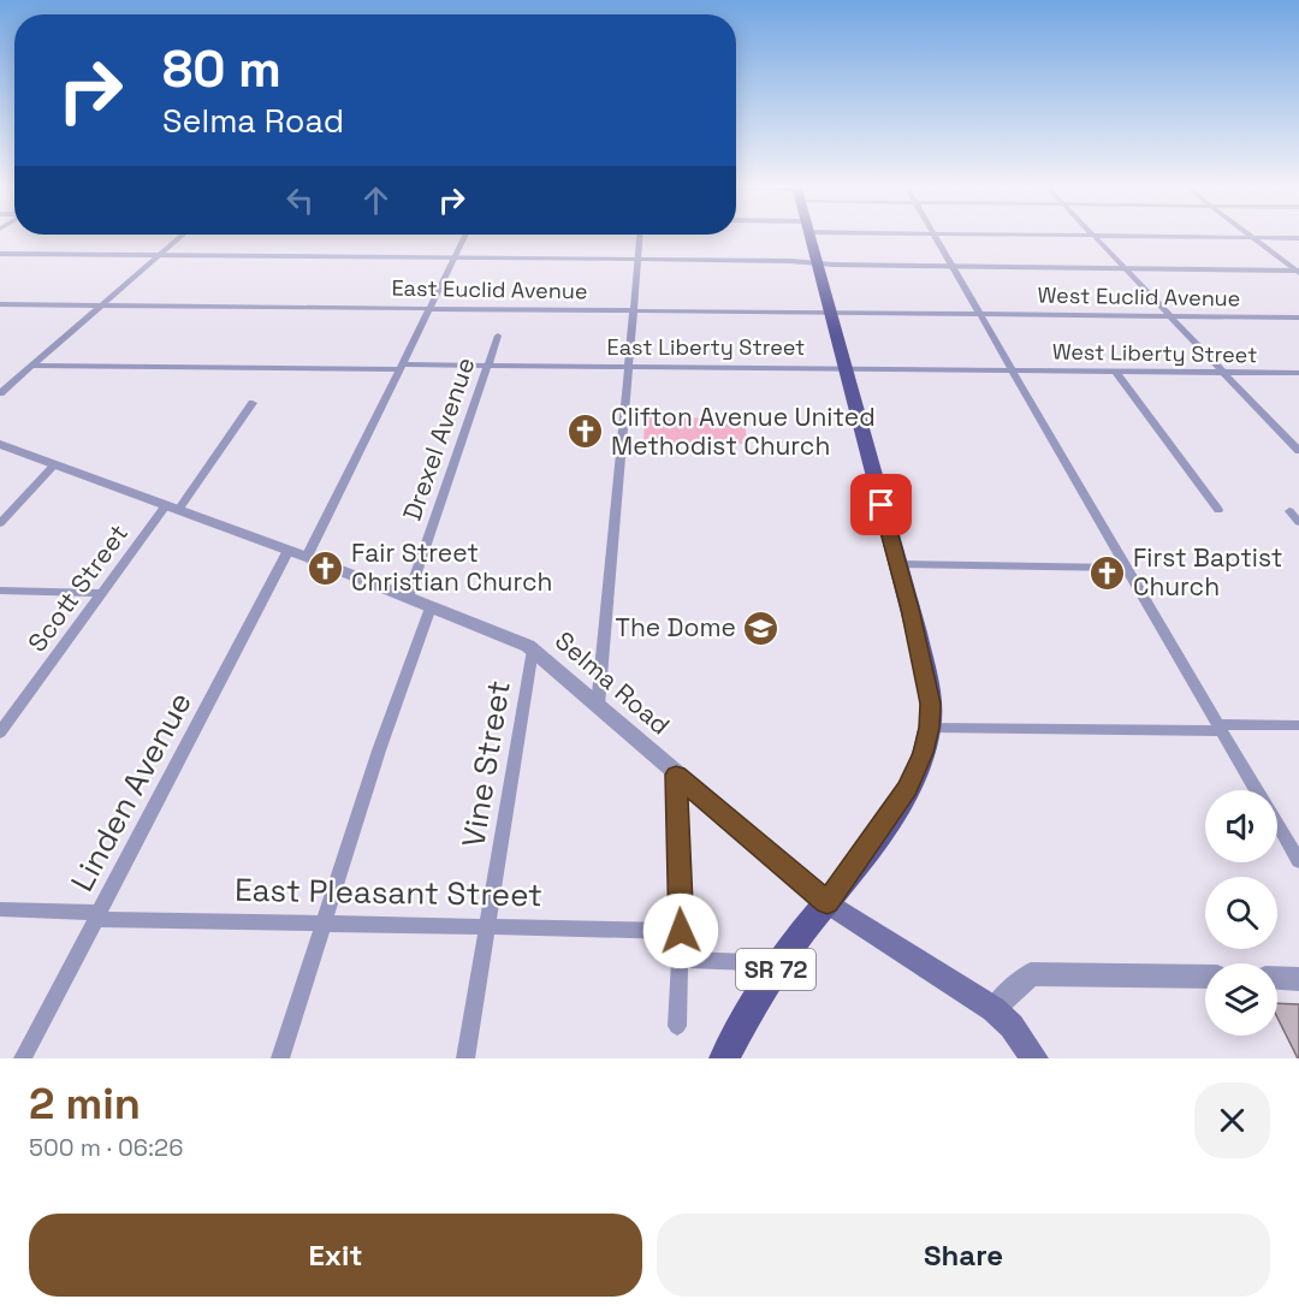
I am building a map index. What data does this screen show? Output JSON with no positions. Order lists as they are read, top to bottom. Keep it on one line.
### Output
{"streets":{"main road":["SR 72"],"street":["East Euclid Avenue","West Euclid Avenue","East Liberty Street","West Liberty Street","Drexel Avenue","Scott Street","Selma Road","Vine Street","Linden Avenue","East Pleasant Street"]},"crossings":[["East Euclid Avenue","West Euclid Avenue"],["East Euclid Avenue","SR 72"],["East Liberty Street","West Liberty Street"],["East Liberty Street","Drexel Avenue"],["East Liberty Street","SR 72"],["Drexel Avenue","Selma Road"],["Scott Street","Selma Road"],["Selma Road","Vine Street"],["Selma Road","Linden Avenue"],["Selma Road","SR 72"],["Vine Street","East Pleasant Street"],["Linden Avenue","East Pleasant Street"]],"places":{"church":["Clifton Avenue United Methodist Church","Fair Street Christian Church","First Baptist Church"],"school or university":["The Dome"]},"page":{"turn":["80 m","Selma Road"],"heading":["2 min","500 m · 06:26"],"buttons":["Exit","Share"]}}
